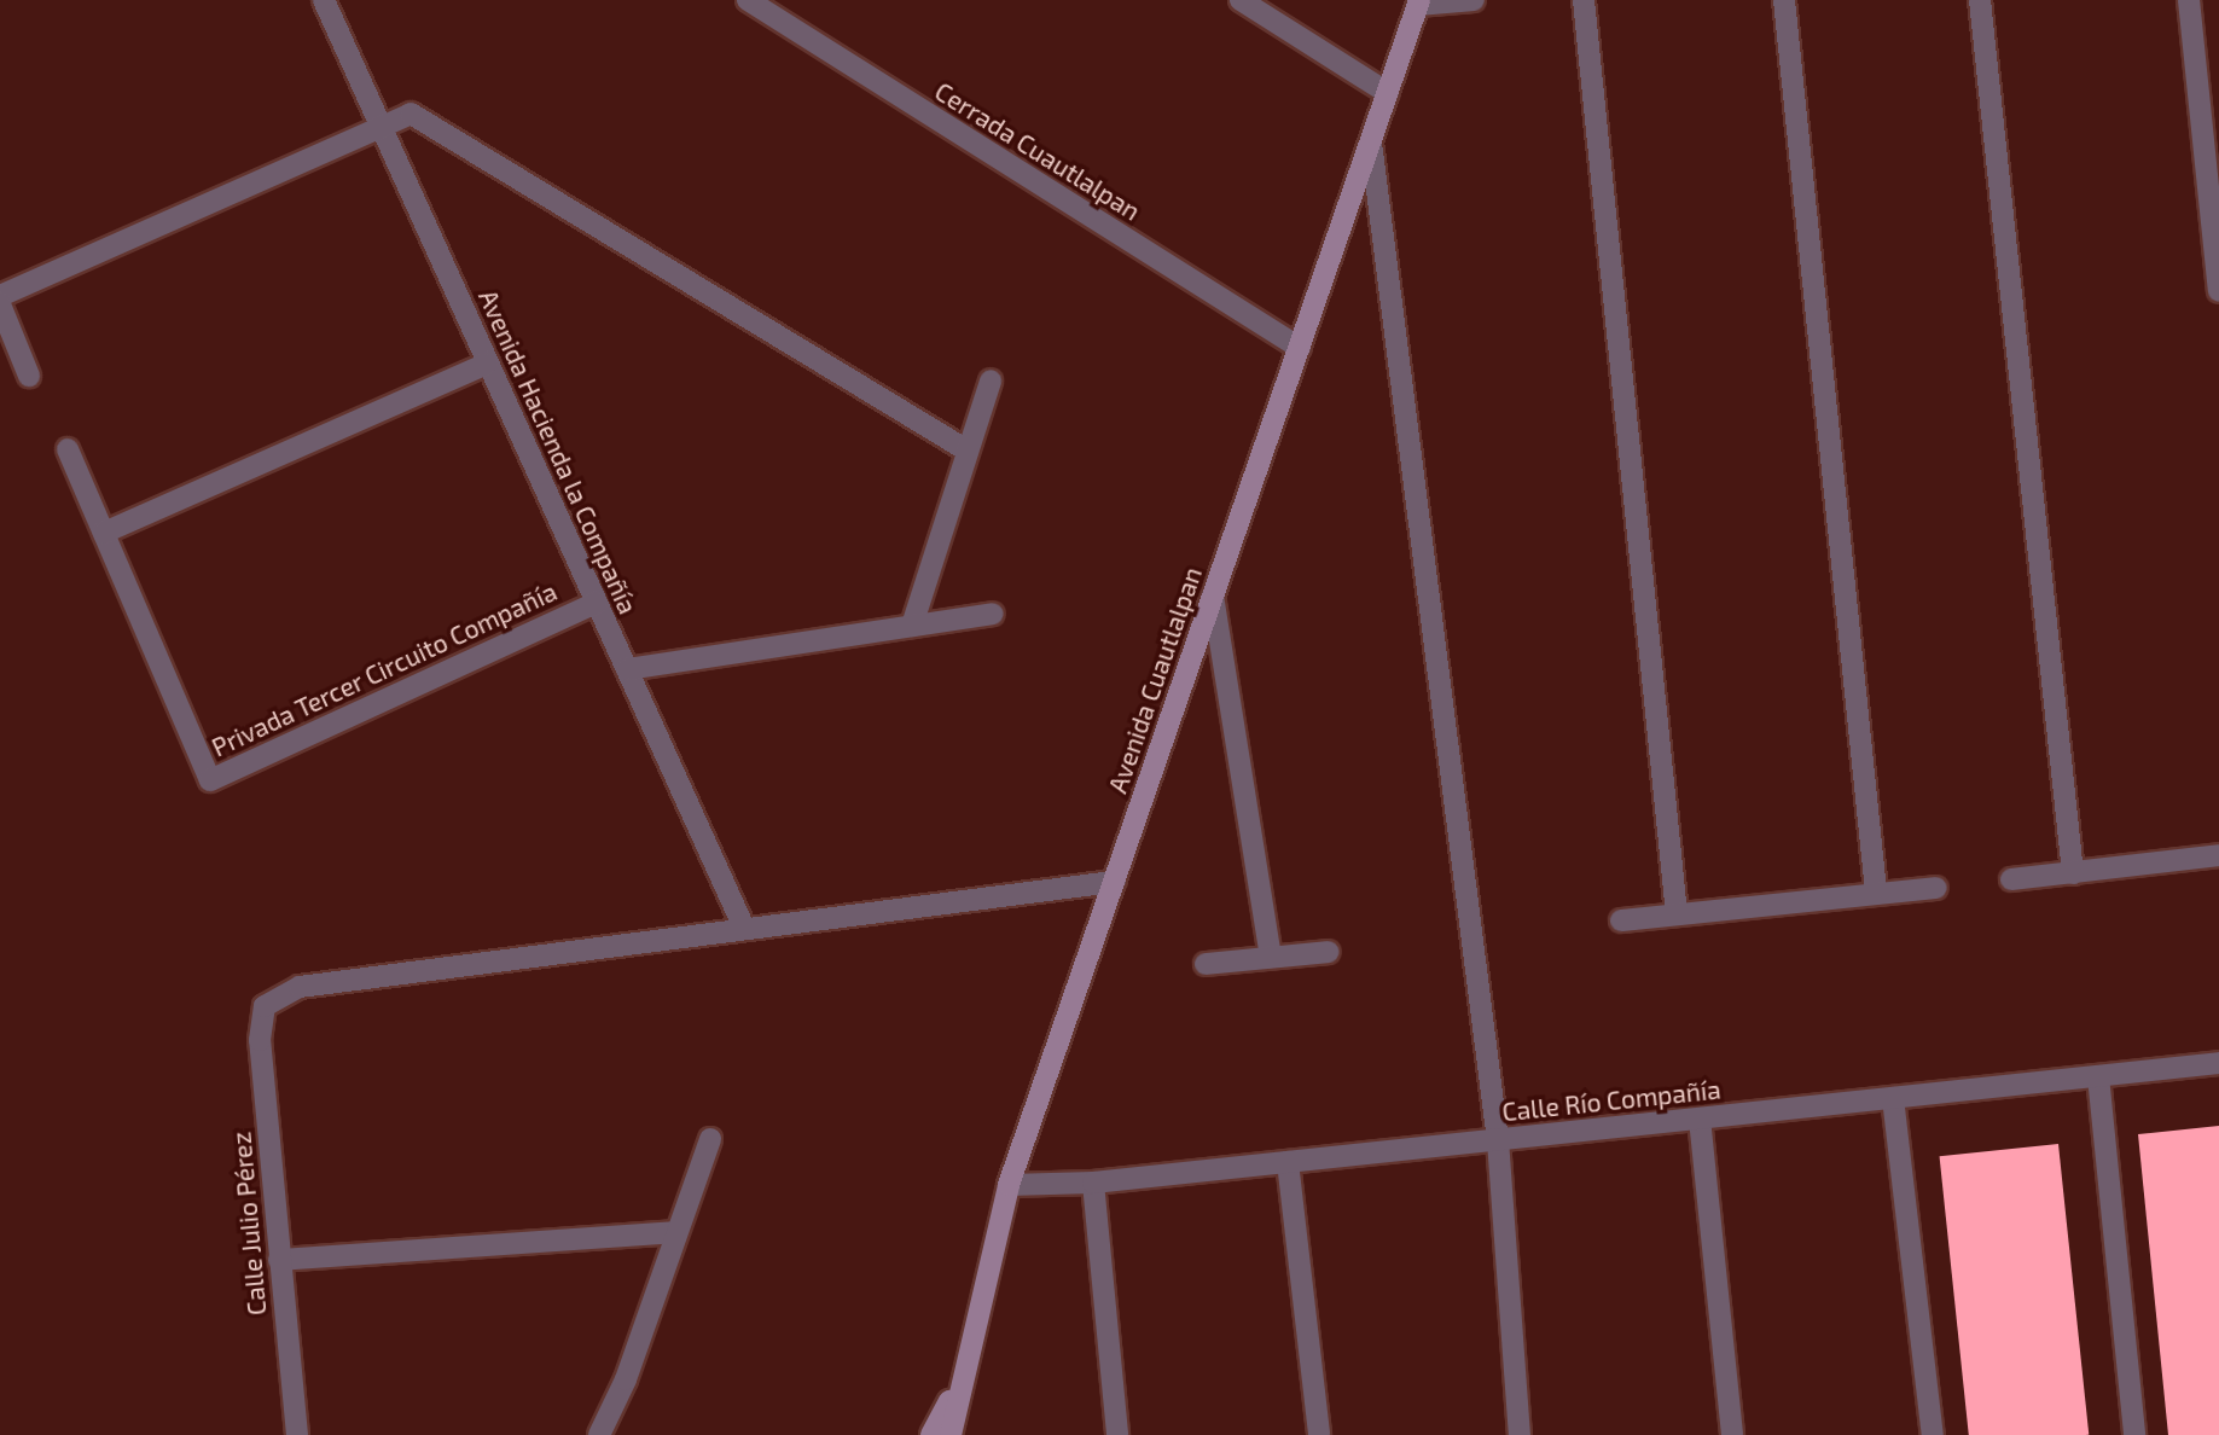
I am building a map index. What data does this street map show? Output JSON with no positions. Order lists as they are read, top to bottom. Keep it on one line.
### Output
{"streets":{"street":["Cerrada Cuautlalpan","Avenida Hacienda la Compañía","Privada Tercer Circuito Compañía","Avenida Cuautlalpan","Calle Río Compañía","Calle Julio Pérez"]},"crossings":[["Cerrada Cuautlalpan","Avenida Cuautlalpan"],["Avenida Hacienda la Compañía","Privada Tercer Circuito Compañía"],["Avenida Hacienda la Compañía","Calle Julio Pérez"],["Avenida Cuautlalpan","Calle Río Compañía"]]}
